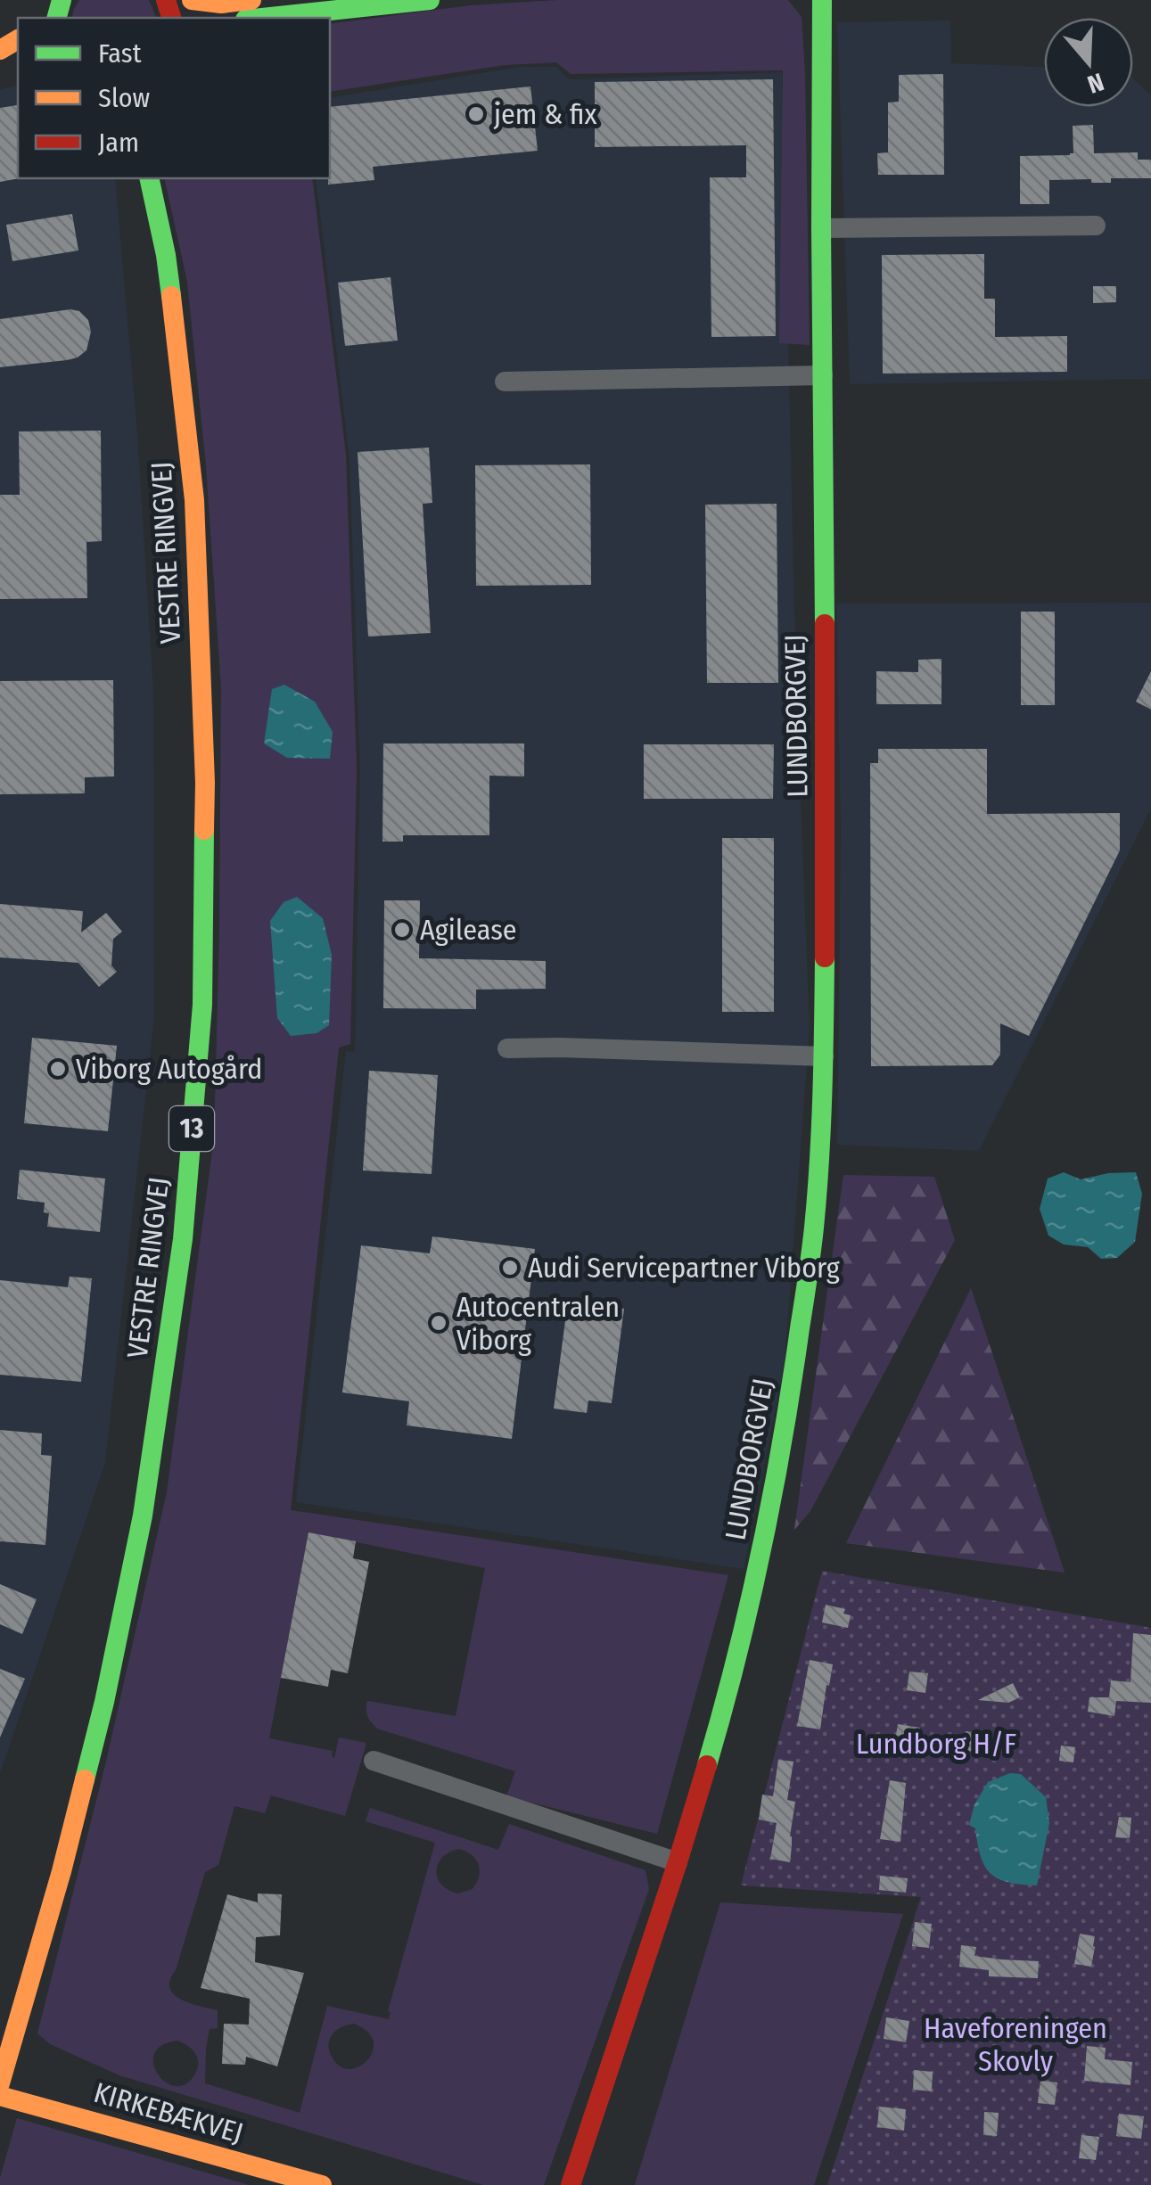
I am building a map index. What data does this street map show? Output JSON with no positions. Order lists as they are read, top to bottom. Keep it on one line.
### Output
{"streets":{"street":["VESTRE RINGVEJ","LUNDBORGVEJ","13","KIRKEBÆKVEJ"]},"parks":["Lundborg H/F","Haveforeningen Skovly"],"places":["jem & fix","Agilease","Viborg Autogård","Audi Servicepartner Viborg","Autocentralen Viborg"],"legend":["Fast","Slow","Jam"],"north":"bottom"}
